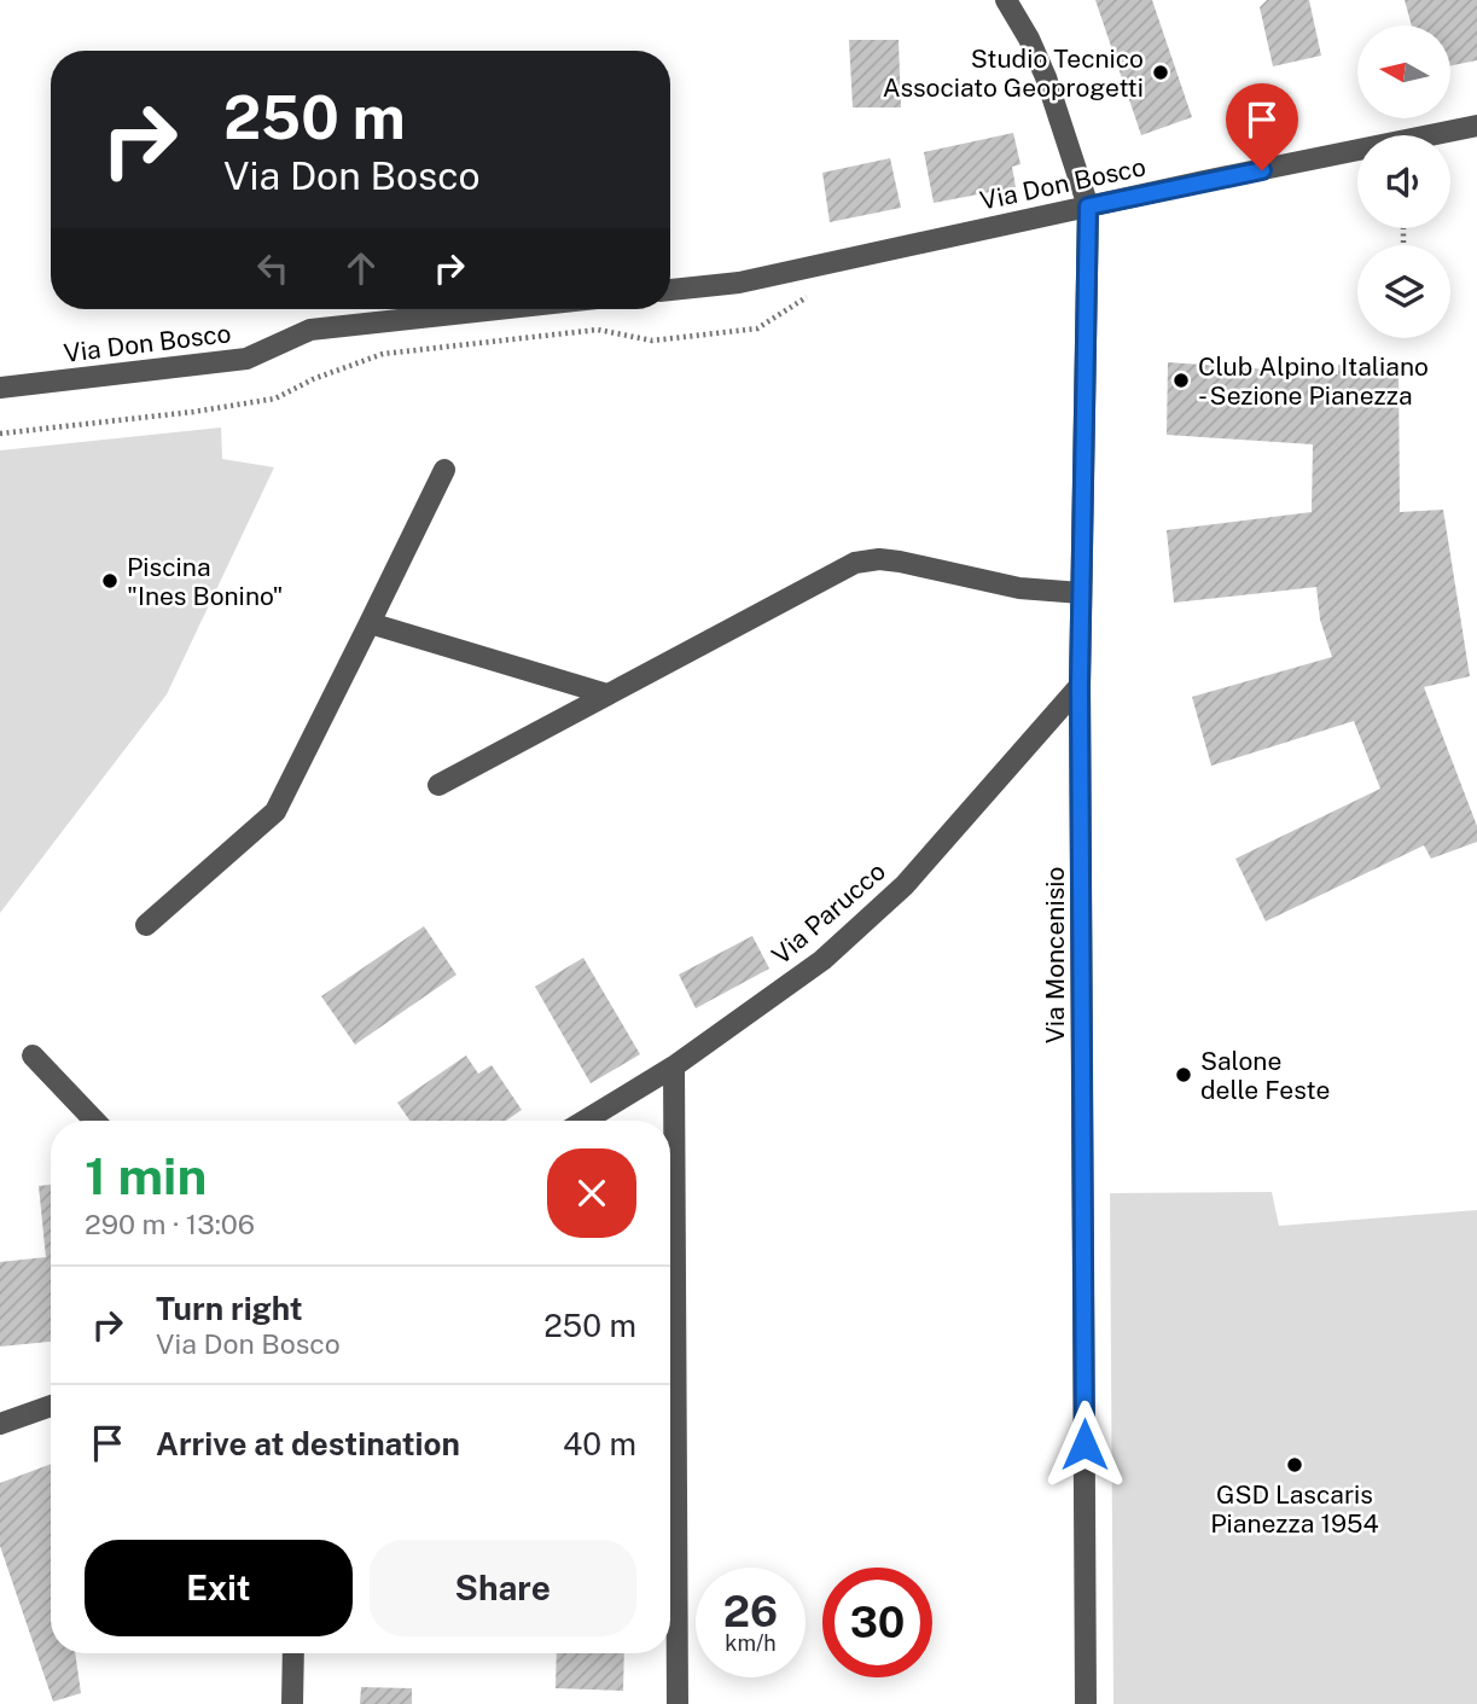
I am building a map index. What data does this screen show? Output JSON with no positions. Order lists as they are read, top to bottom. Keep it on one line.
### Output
{"streets":{"street":["Via Don Bosco","Via Parucco","Via Moncenisio"]},"crossings":[["Via Don Bosco","Via Moncenisio"],["Via Parucco","Via Moncenisio"]],"places":["Studio Tecnico Associato Geoprogetti","Club Alpino Italiano - Sezione Pianezza","Piscina \"Ines Bonino\"","Salone delle Feste","GSD Lascaris Pianezza 1954"],"north":"left","page":{"turn":["250 m","Via Don Bosco"],"heading":["1 min","290 m · 13:06"],"list":[{"name":"Turn right","note":"Via Don Bosco","value":"250 m"},{"name":"Arrive at destination","value":"40 m"}],"buttons":["Exit","Share"],"speed":"26 km/h","limit":"30"}}
